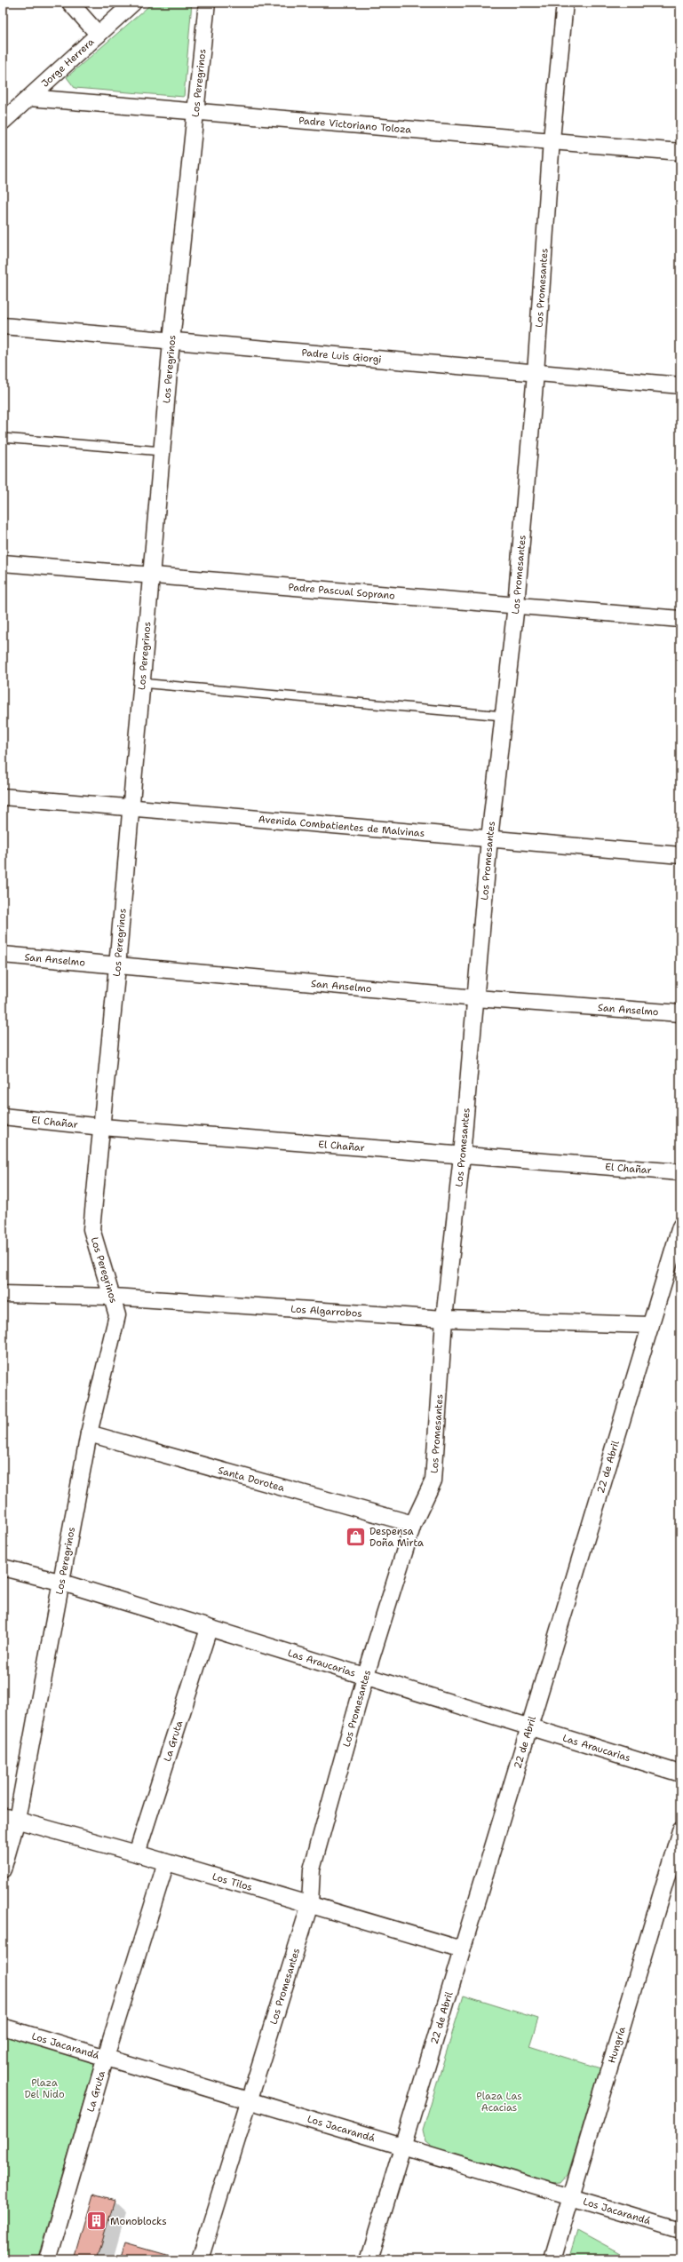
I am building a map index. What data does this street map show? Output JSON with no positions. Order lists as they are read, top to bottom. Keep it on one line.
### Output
{"streets":{"street":["Jorge Herrera","Los Peregrinos","Padre Victoriano Toloza","Los Promesantes","Padre Luis Giorgi","Padre Pascual Soprano","Avenida Combatientes de Malvinas","San Anselmo","El Chañar","Los Algarrobos","22 de Abril","Santa Dorotea","Las Araucarias","La Gruta","Los Tilos","Los Jacarandá","Hungría"]},"crossings":[["Jorge Herrera","Padre Victoriano Toloza"],["Los Peregrinos","Padre Victoriano Toloza"],["Los Peregrinos","Padre Luis Giorgi"],["Los Peregrinos","Padre Pascual Soprano"],["Los Peregrinos","Avenida Combatientes de Malvinas"],["Los Peregrinos","San Anselmo"],["Los Peregrinos","El Chañar"],["Los Peregrinos","Los Algarrobos"],["Los Peregrinos","Santa Dorotea"],["Los Peregrinos","Las Araucarias"],["Los Peregrinos","Los Tilos"],["Padre Victoriano Toloza","Los Promesantes"],["Los Promesantes","Padre Luis Giorgi"],["Los Promesantes","Padre Pascual Soprano"],["Los Promesantes","Avenida Combatientes de Malvinas"],["Los Promesantes","San Anselmo"],["Los Promesantes","El Chañar"],["Los Promesantes","Los Algarrobos"],["Los Promesantes","Santa Dorotea"],["Los Promesantes","Las Araucarias"],["Los Promesantes","Los Tilos"],["Los Promesantes","Los Jacarandá"],["Los Algarrobos","22 de Abril"],["22 de Abril","Las Araucarias"],["22 de Abril","Los Tilos"],["22 de Abril","Los Jacarandá"],["Las Araucarias","La Gruta"],["La Gruta","Los Tilos"],["La Gruta","Los Jacarandá"],["Los Jacarandá","Hungría"]],"parks":["Plaza Del Nido","Plaza Las Acacias"],"places":{"shop":["Despensa Doña Mirta"],"building":["Monoblocks"]}}
